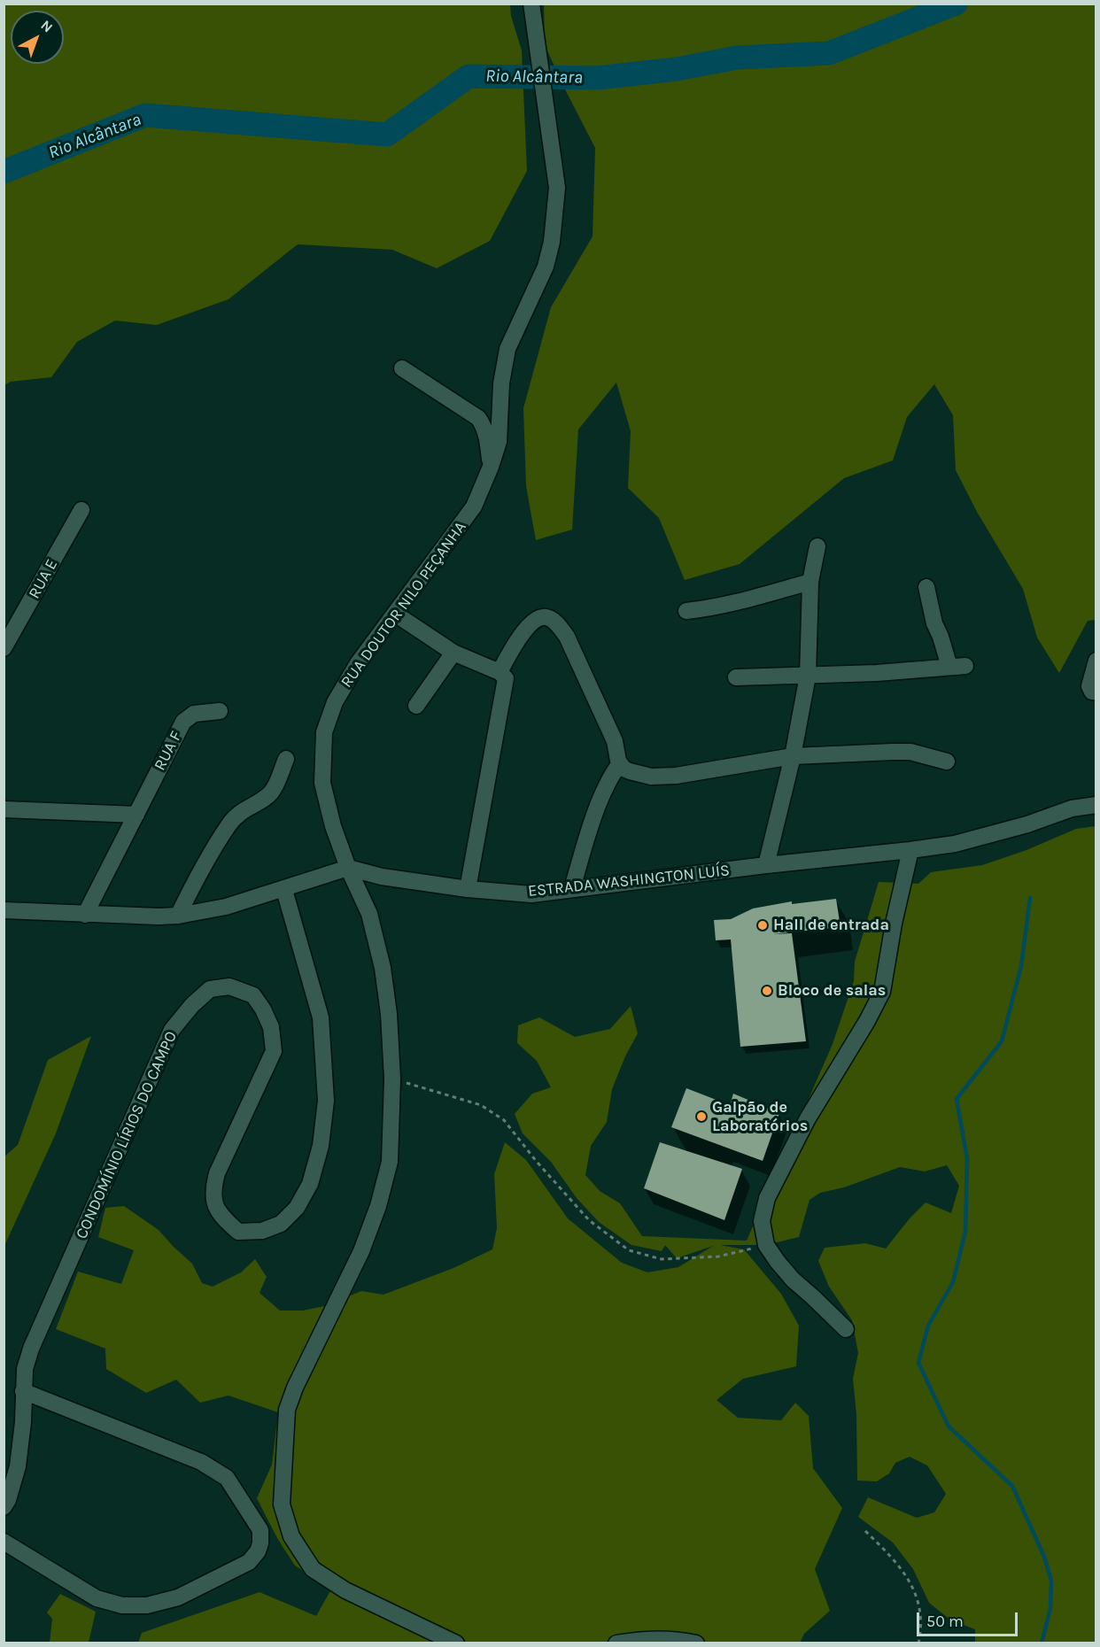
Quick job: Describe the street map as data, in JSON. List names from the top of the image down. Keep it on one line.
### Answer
{"streets":{"street":["RUA E","RUA DOUTOR NILO PEÇANHA","RUA F","ESTRADA WASHINGTON LUÍS","CONDOMÍNIO LÍRIOS DO CAMPO"]},"crossings":[["RUA DOUTOR NILO PEÇANHA","ESTRADA WASHINGTON LUÍS"]],"water":["Rio Alcântara"],"places":["Hall de entrada","Bloco de salas","Galpão de Laboratórios"],"scale_bar":"50 m","north":"top right"}
